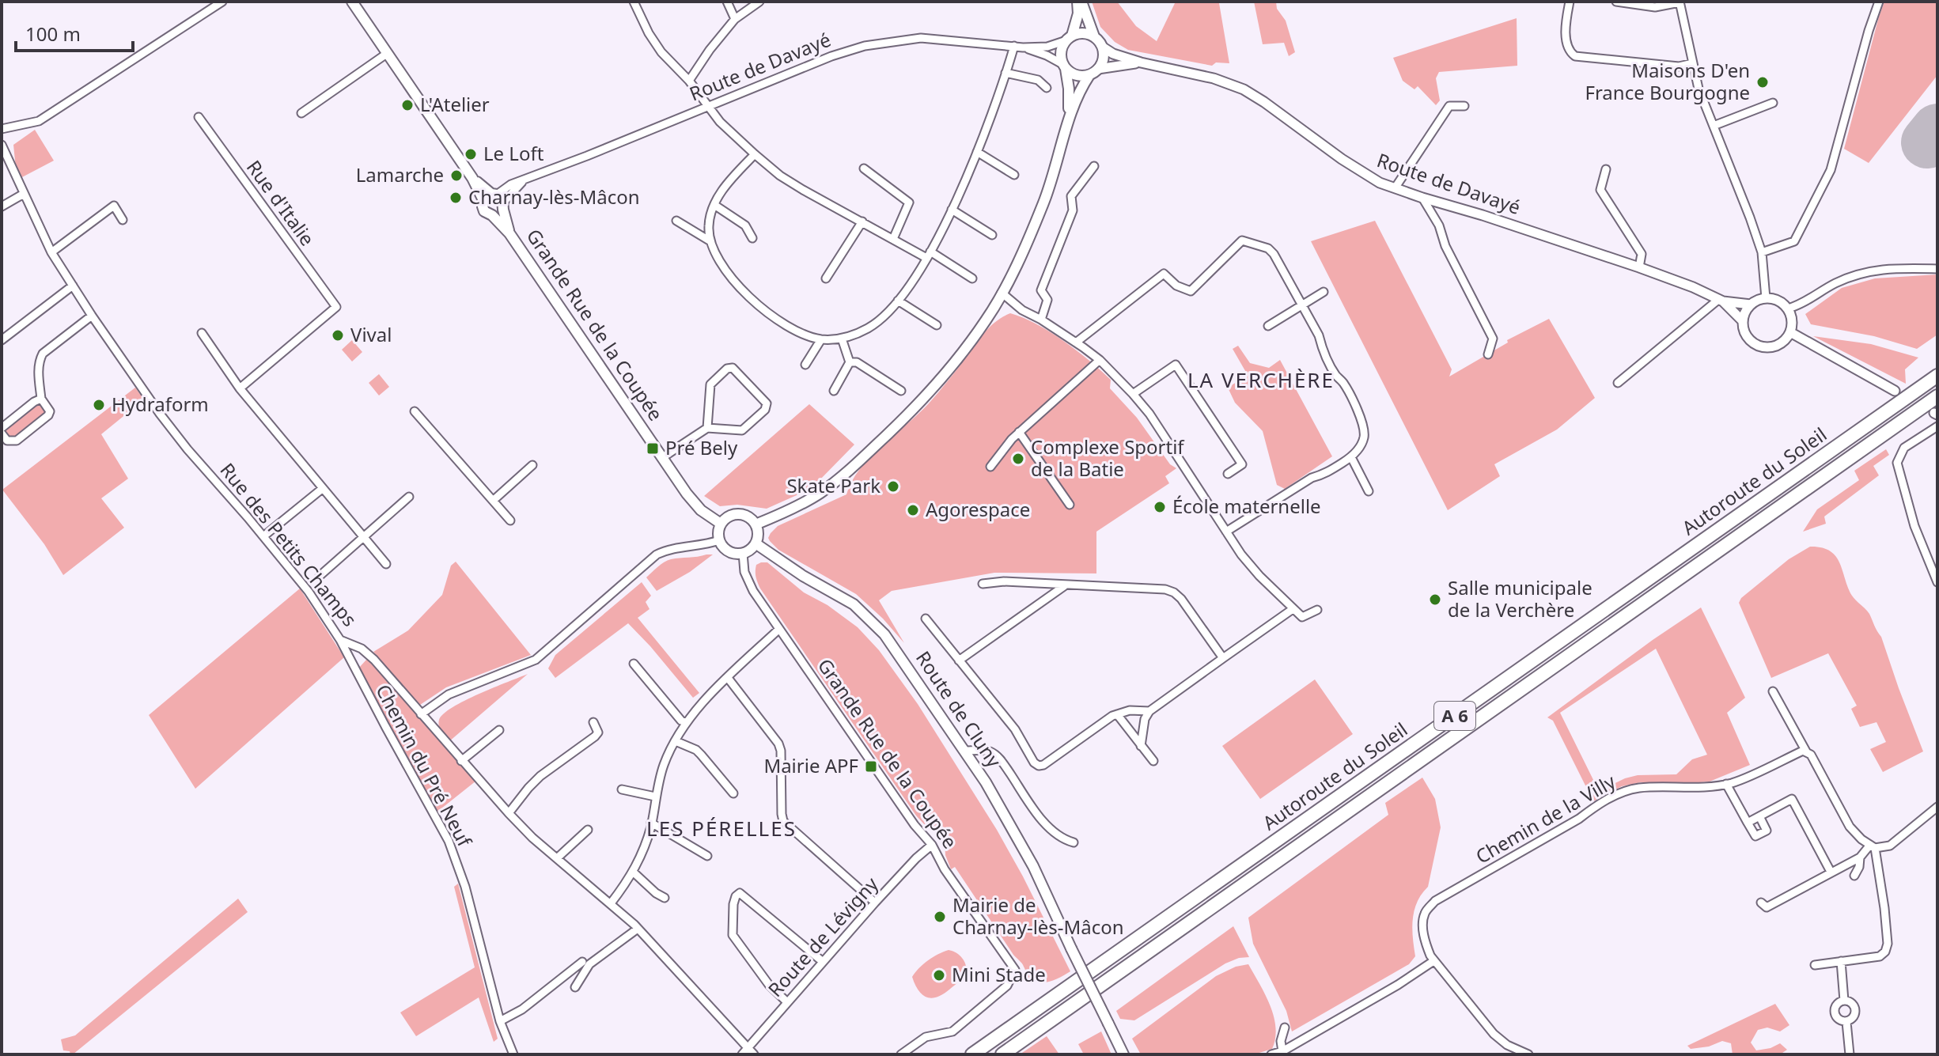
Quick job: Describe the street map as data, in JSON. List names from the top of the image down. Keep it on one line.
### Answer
{"streets":{"highway":["Autoroute du Soleil","A 6"],"main road":["Grande Rue de la Coupée","Route de Cluny"],"street":["Route de Davayé","Rue d'Italie","Rue des Petits Champs","Chemin du Pré Neuf","Chemin de la Villy","Route de Lévigny"]},"crossings":[["Route de Davayé","Grande Rue de la Coupée"],["Grande Rue de la Coupée","Route de Cluny"],["Grande Rue de la Coupée","Route de Lévigny"],["Rue des Petits Champs","Chemin du Pré Neuf"],["Rue des Petits Champs","Route de Lévigny"]],"districts":["LA VERCHÈRE","LES PÉRELLES"],"places":{"other":["Maisons D'en France Bourgogne","L'Atelier","Le Loft","Lamarche","Charnay-lès-Mâcon","Vival","Hydraform","Complexe Sportif de la Batie","Skate Park","École maternelle","Agorespace","Salle municipale de la Verchère","Mairie de Charnay-lès-Mâcon","Mini Stade"],"transit":["Pré Bely","Mairie APF"]},"scale_bar":"100 m"}
